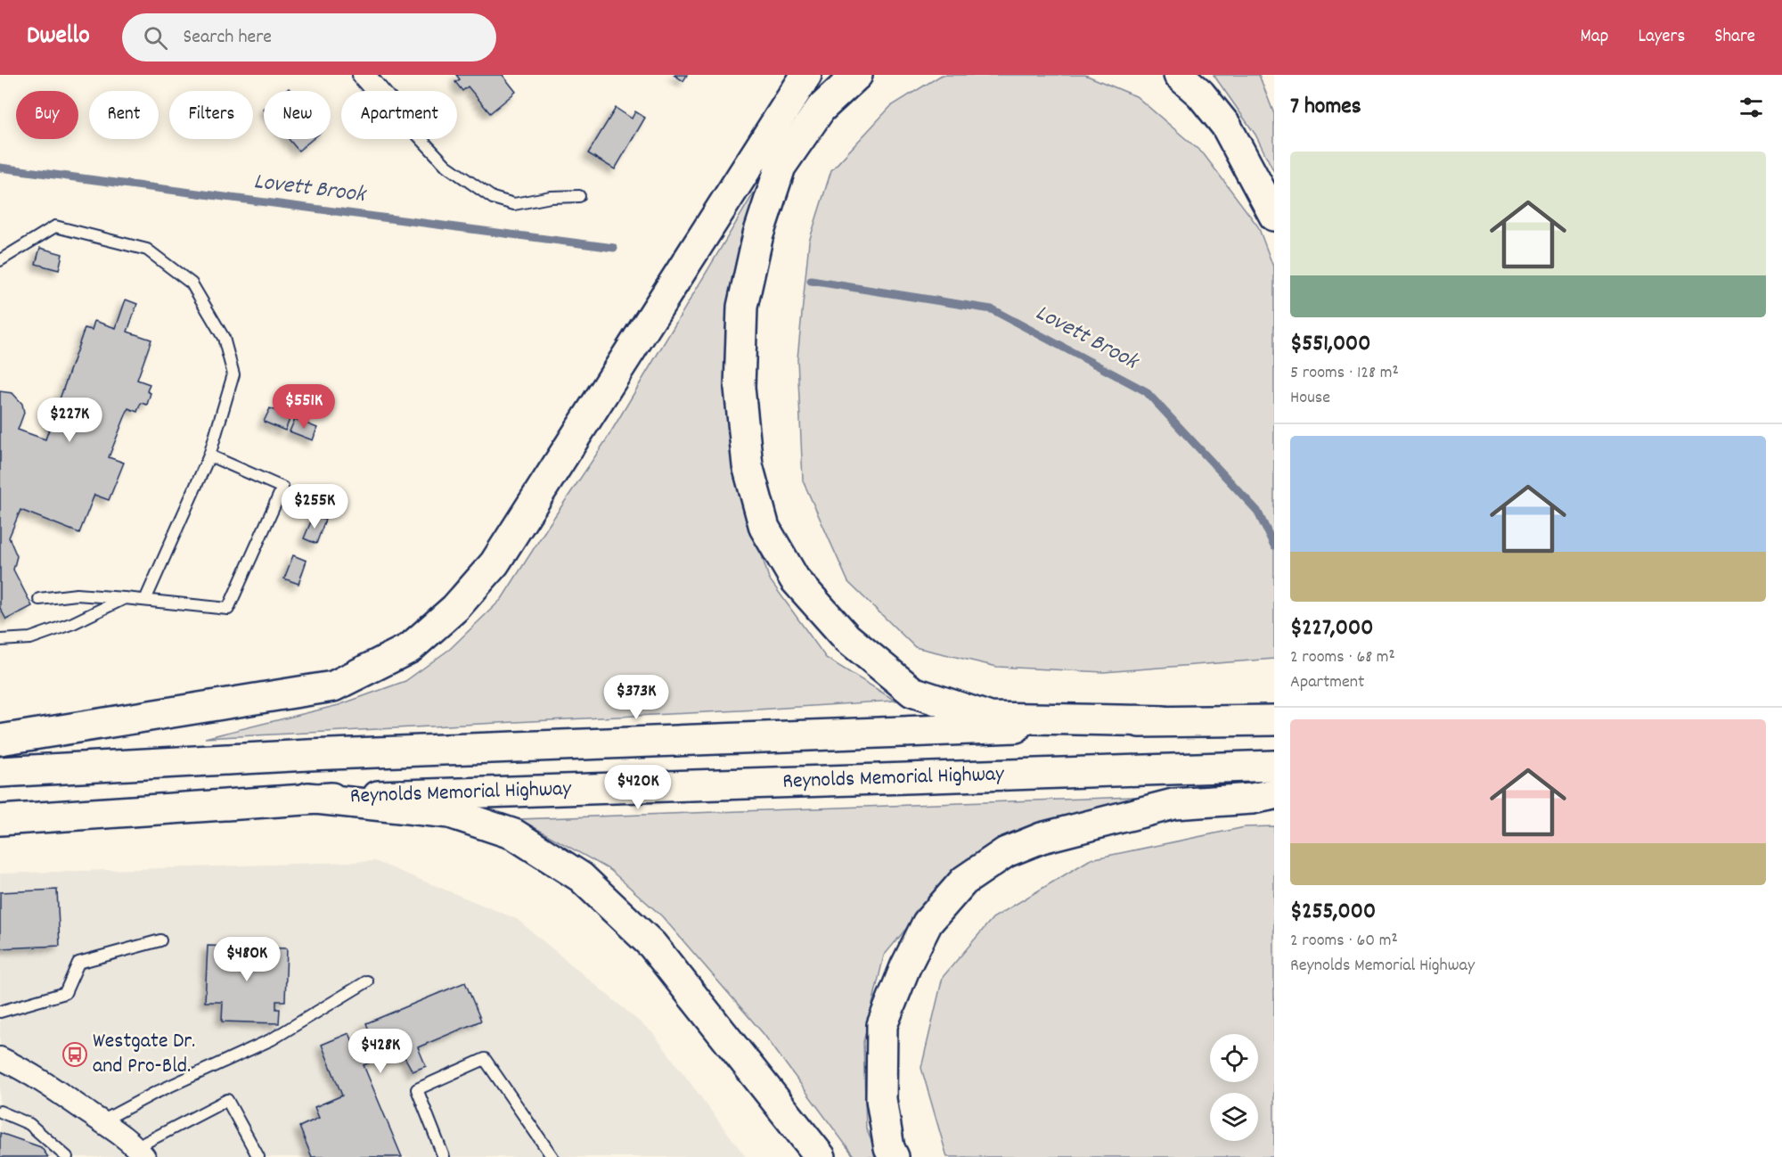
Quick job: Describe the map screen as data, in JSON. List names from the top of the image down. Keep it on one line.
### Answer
{"streets":{"main road":["Reynolds Memorial Highway"]},"water":["Lovett Brook"],"places":{"bus stop":["Westgate Dr. and Pro-Bld."]},"page":{"header":"Dwello","search":"Search here","nav":["Map","Layers","Share"],"heading":"7 homes","chip":["Buy","Rent","Filters","New","Apartment"],"list":[{"name":"$551,000","note":"5 rooms · 128 m² · House"},{"name":"$227,000","note":"2 rooms · 68 m² · Apartment"},{"name":"$255,000","note":"2 rooms · 60 m² · Reynolds Memorial Highway"}],"price":["$551K","$227K","$255K","$373K","$420K","$480K","$428K"]}}
